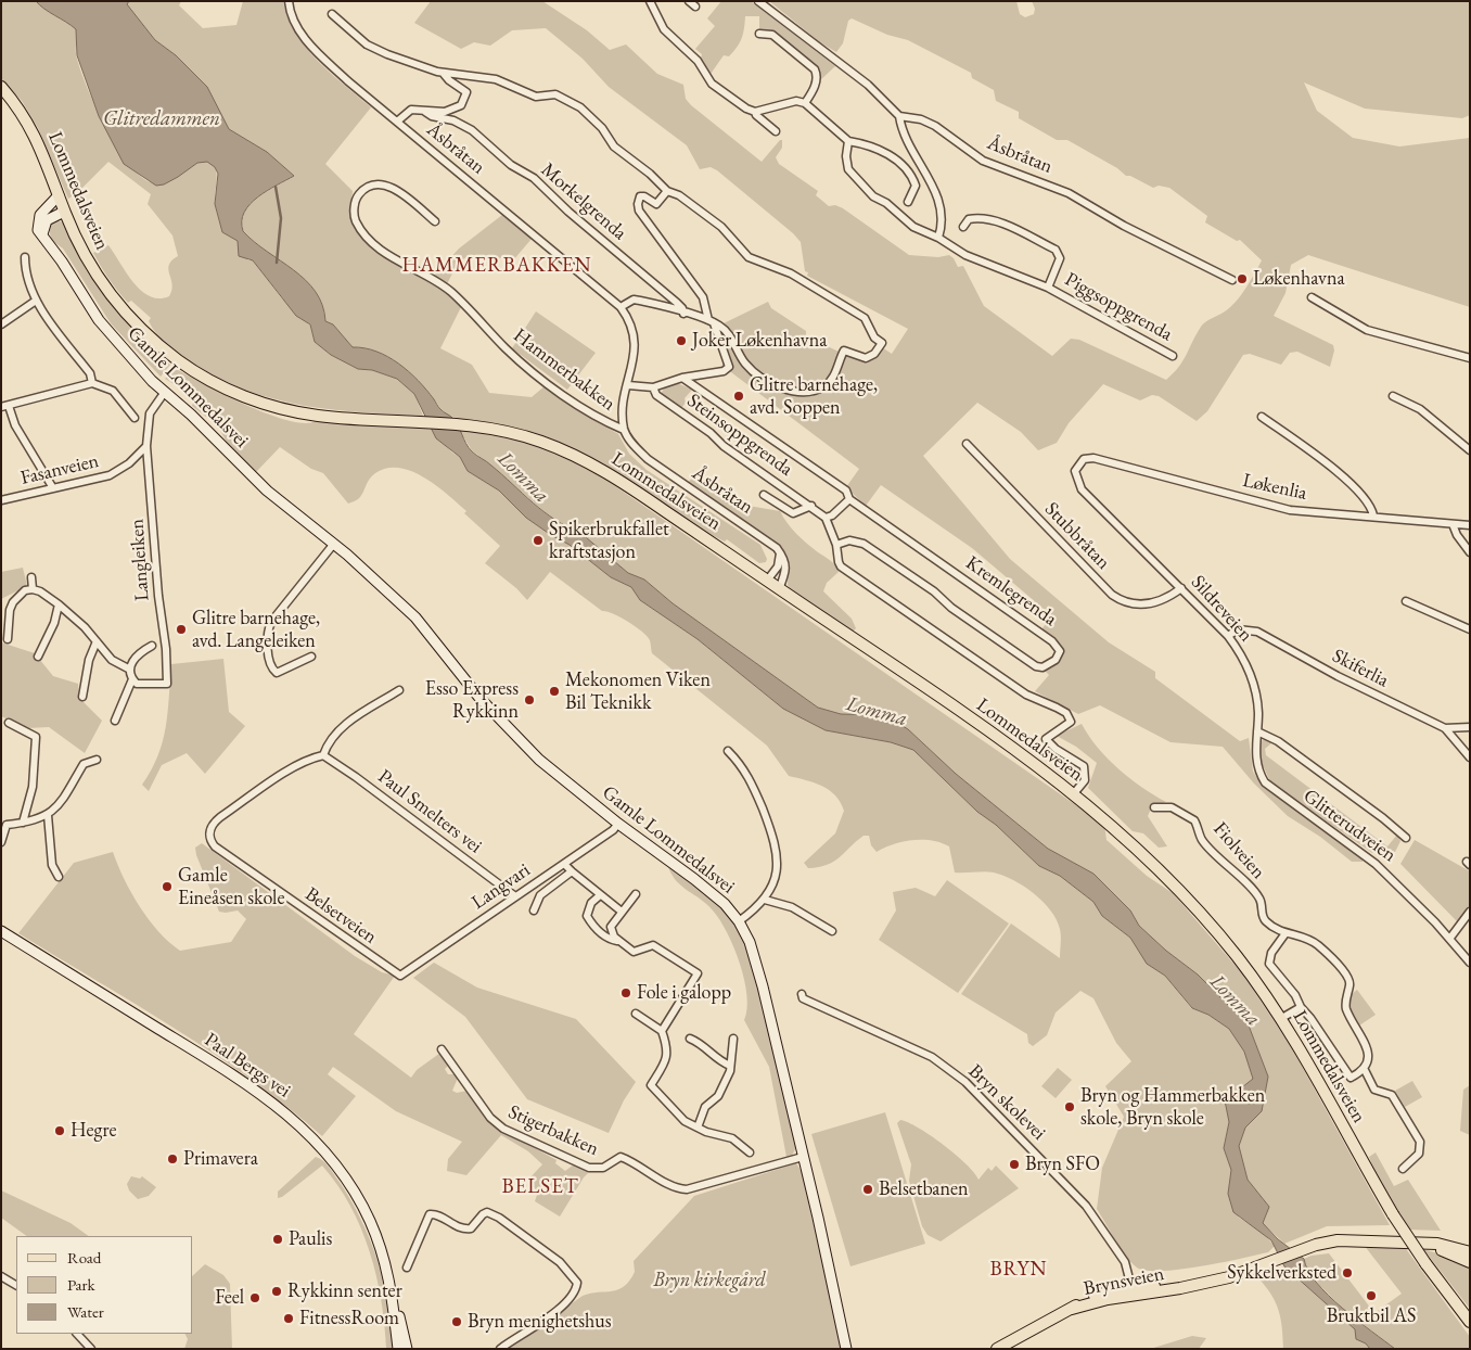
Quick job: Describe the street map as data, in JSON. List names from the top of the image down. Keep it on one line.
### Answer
{"streets":{"main road":["Lommedalsveien","Brynsveien"],"street":["Åsbråtan","Morkelgrenda","Piggsoppgrenda","Hammerbakken","Gamle Lommedalsvei","Steinsoppgrenda","Fasanveien","Løkenlia","Stubbråtan","Langleiken","Kremlegrenda","Sildreveien","Skiferlia","Paul Smelters vei","Glitterudveien","Fiolveien","Langvari","Belsetveien","Paal Bergs vei","Bryn skolevei","Stigerbakken"]},"crossings":[["Åsbråtan","Hammerbakken"],["Åsbråtan","Steinsoppgrenda"],["Gamle Lommedalsvei","Langleiken"],["Gamle Lommedalsvei","Langvari"],["Gamle Lommedalsvei","Stigerbakken"],["Steinsoppgrenda","Kremlegrenda"],["Fasanveien","Langleiken"],["Løkenlia","Sildreveien"],["Stubbråtan","Sildreveien"],["Sildreveien","Skiferlia"],["Sildreveien","Glitterudveien"],["Paul Smelters vei","Langvari"],["Paul Smelters vei","Belsetveien"],["Langvari","Belsetveien"],["Bryn skolevei","Brynsveien"]],"districts":["HAMMERBAKKEN","BELSET","BRYN"],"water":["Glitredammen","Lomma"],"parks":["Bryn kirkegård"],"places":["Løkenhavna","Joker Løkenhavna","Glitre barnehage, avd. Soppen","Spikerbrukfallet kraftstasjon","Glitre barnehage, avd. Langeleiken","Mekonomen Viken Bil Teknikk","Esso Express Rykkinn","Gamle Eineåsen skole","Fole i galopp","Bryn og Hammerbakken skole, Bryn skole","Hegre","Primavera","Bryn SFO","Belsetbanen","Paulis","Sykkelverksted","Rykkinn senter","Bruktbil AS","Feel","FitnessRoom","Bryn menighetshus"],"legend":["Road","Park","Water"]}
